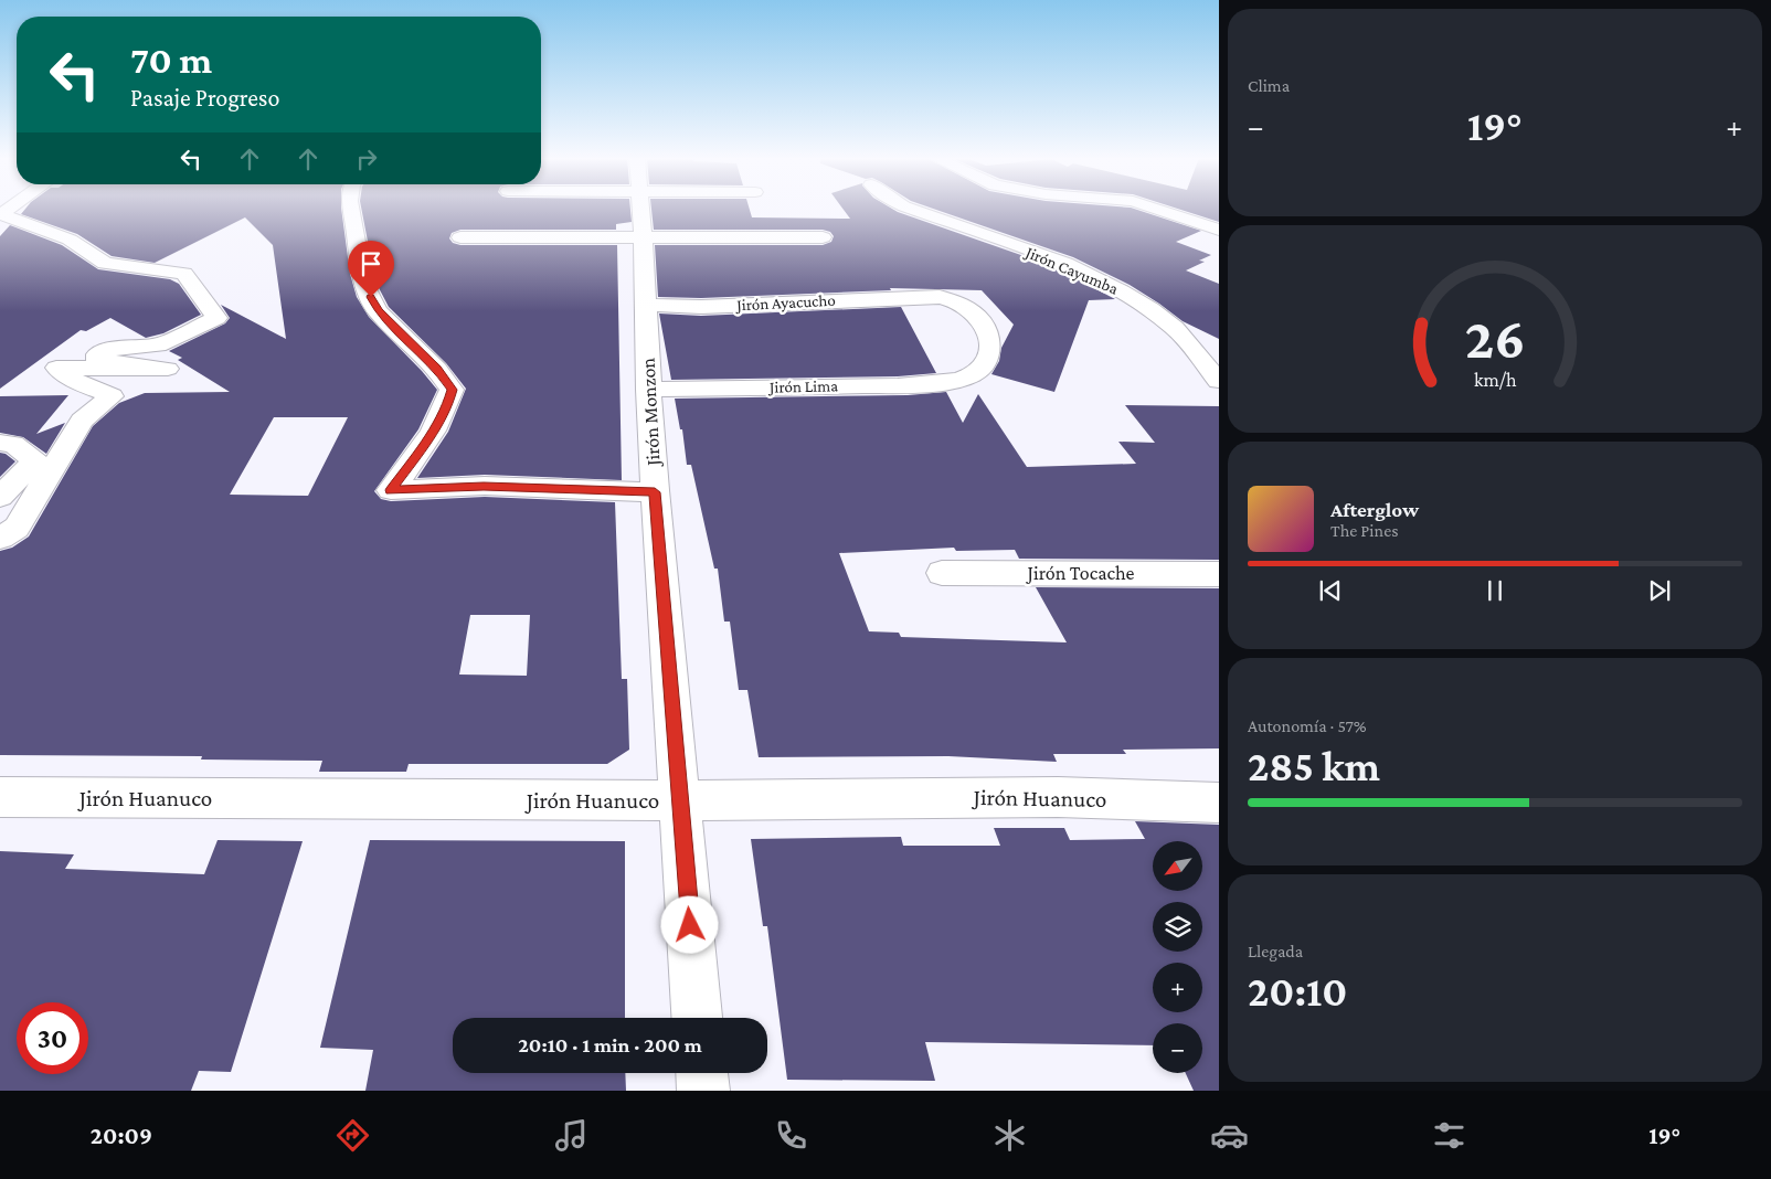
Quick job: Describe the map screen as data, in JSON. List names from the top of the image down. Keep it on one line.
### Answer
{"streets":{"street":["Jirón Cayumba","Jirón Ayacucho","Jirón Lima","Jirón Monzon","Jirón Tocache","Jirón Huanuco"]},"crossings":[["Jirón Ayacucho","Jirón Lima"],["Jirón Ayacucho","Jirón Monzon"],["Jirón Lima","Jirón Monzon"],["Jirón Monzon","Jirón Huanuco"]],"north":"bottom left","page":{"tile":["Clima",["Autonomía · 57%","285 km"],["Llegada","20:10"]],"turn":["70 m","Pasaje Progreso"],"heat":["−","19°","+"],"song":["Afterglow","The Pines"],"map_buttons":["+","−"],"limit":"30","trip":"20:10 · 1 min · 200 m","tabs":["20:09","19°"],"gauge":["26","km/h"]}}
